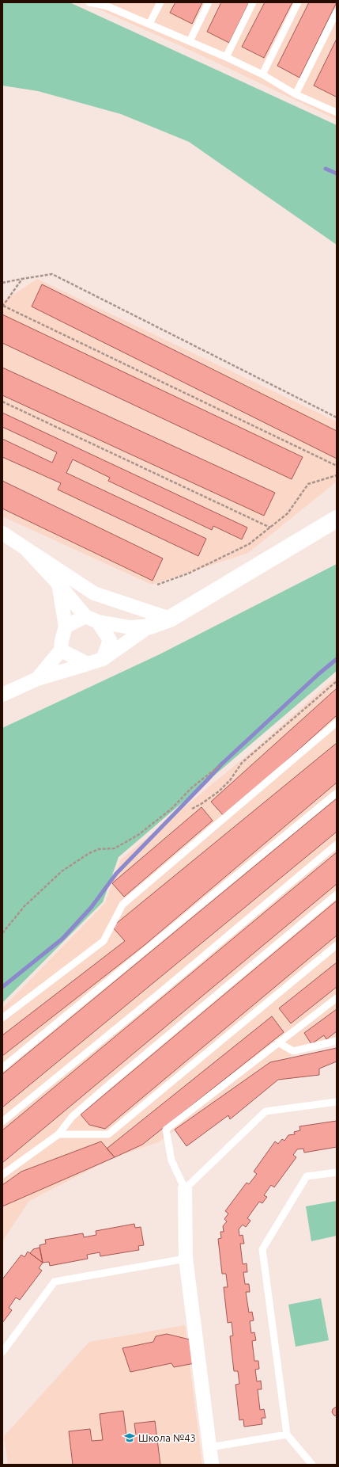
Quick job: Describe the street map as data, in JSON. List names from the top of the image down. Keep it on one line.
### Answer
{"places":{"school or university":["Школа №43"]}}
